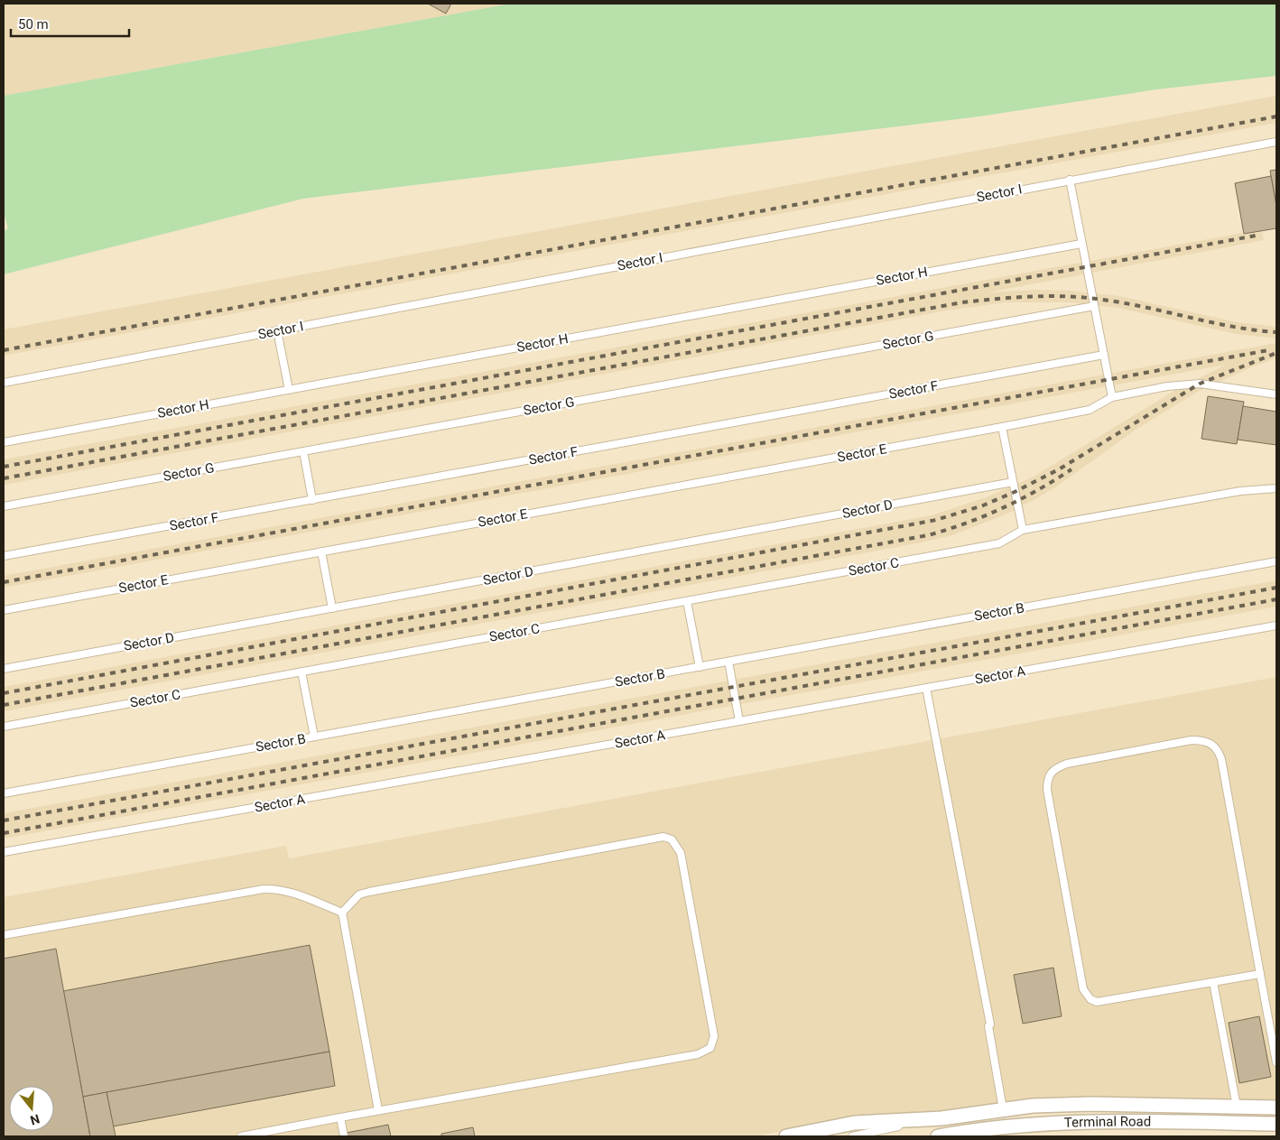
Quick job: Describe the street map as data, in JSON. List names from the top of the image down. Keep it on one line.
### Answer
{"streets":{"street":["Terminal Road"],"lane":["Sector I","Sector H","Sector G","Sector F","Sector E","Sector D","Sector C","Sector B","Sector A"]},"scale_bar":"50 m","north":"bottom"}
